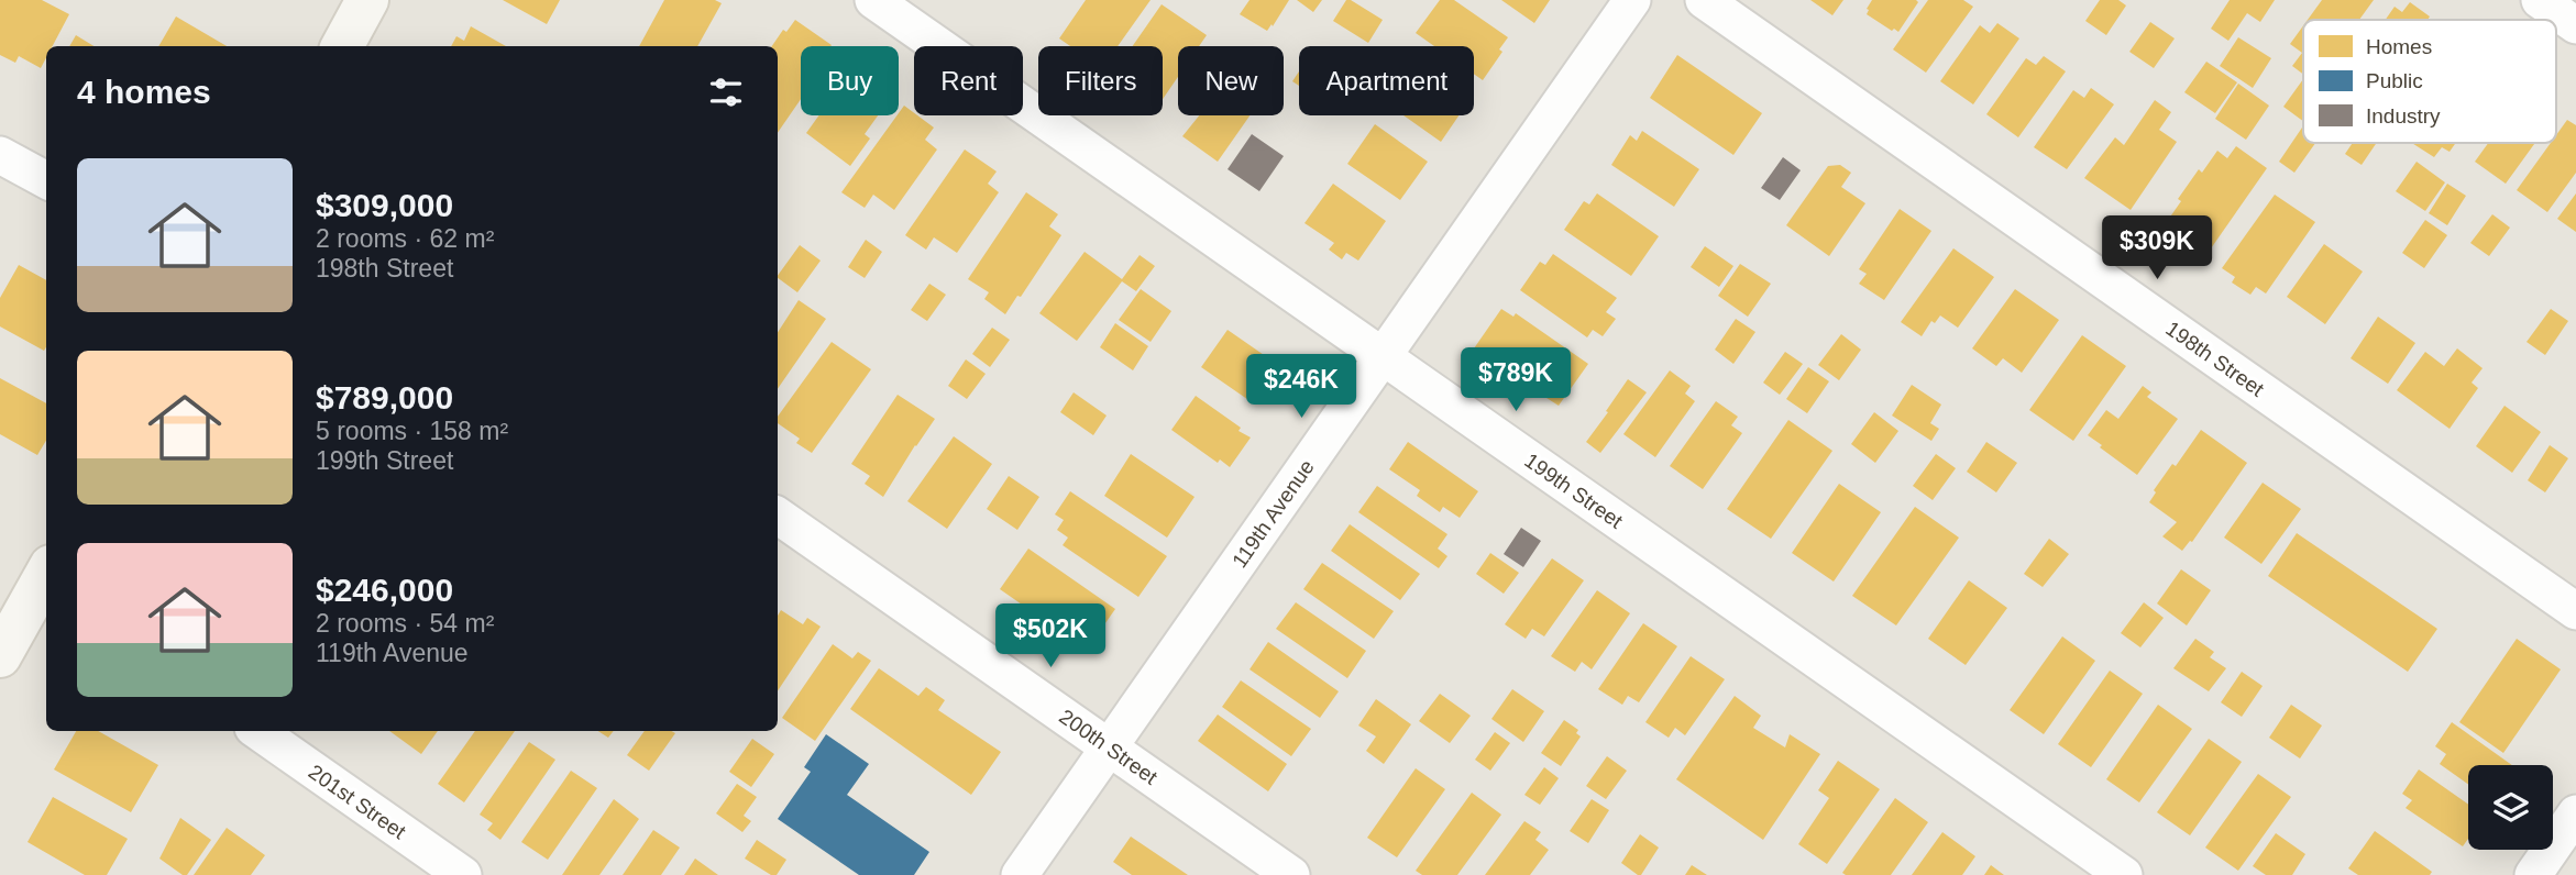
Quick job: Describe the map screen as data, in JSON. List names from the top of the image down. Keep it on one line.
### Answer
{"streets":{"street":["198th Street","199th Street","119th Avenue","200th Street","201st Street"]},"crossings":[["199th Street","119th Avenue"],["119th Avenue","200th Street"]],"legend":["Homes","Public","Industry"],"page":{"chip":["Buy","Rent","Filters","New","Apartment"],"heading":"4 homes","list":[{"name":"$309,000","note":"2 rooms · 62 m² · 198th Street"},{"name":"$789,000","note":"5 rooms · 158 m² · 199th Street"},{"name":"$246,000","note":"2 rooms · 54 m² · 119th Avenue"}],"price":["$309K","$789K","$246K","$502K"]}}
